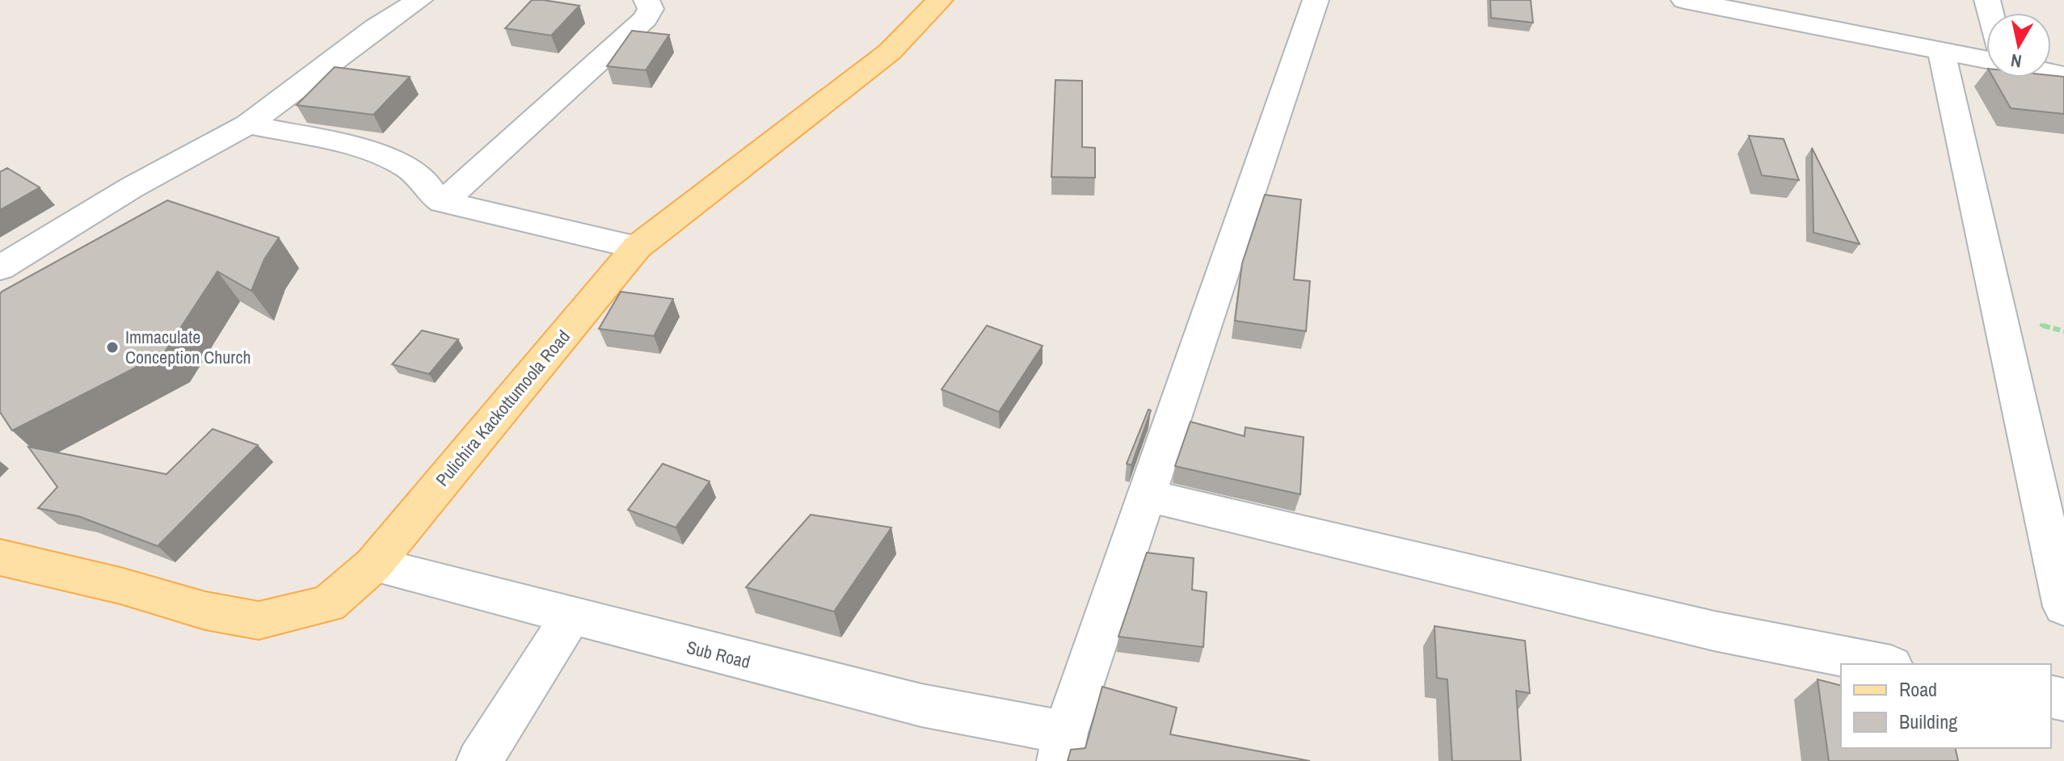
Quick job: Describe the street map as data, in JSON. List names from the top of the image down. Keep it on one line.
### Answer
{"streets":{"main road":["Pulichira Kackottumoola Road"],"street":["Sub Road"]},"crossings":[["Pulichira Kackottumoola Road","Sub Road"]],"places":["Immaculate Conception Church"],"legend":["Road","Building"],"north":"bottom"}
